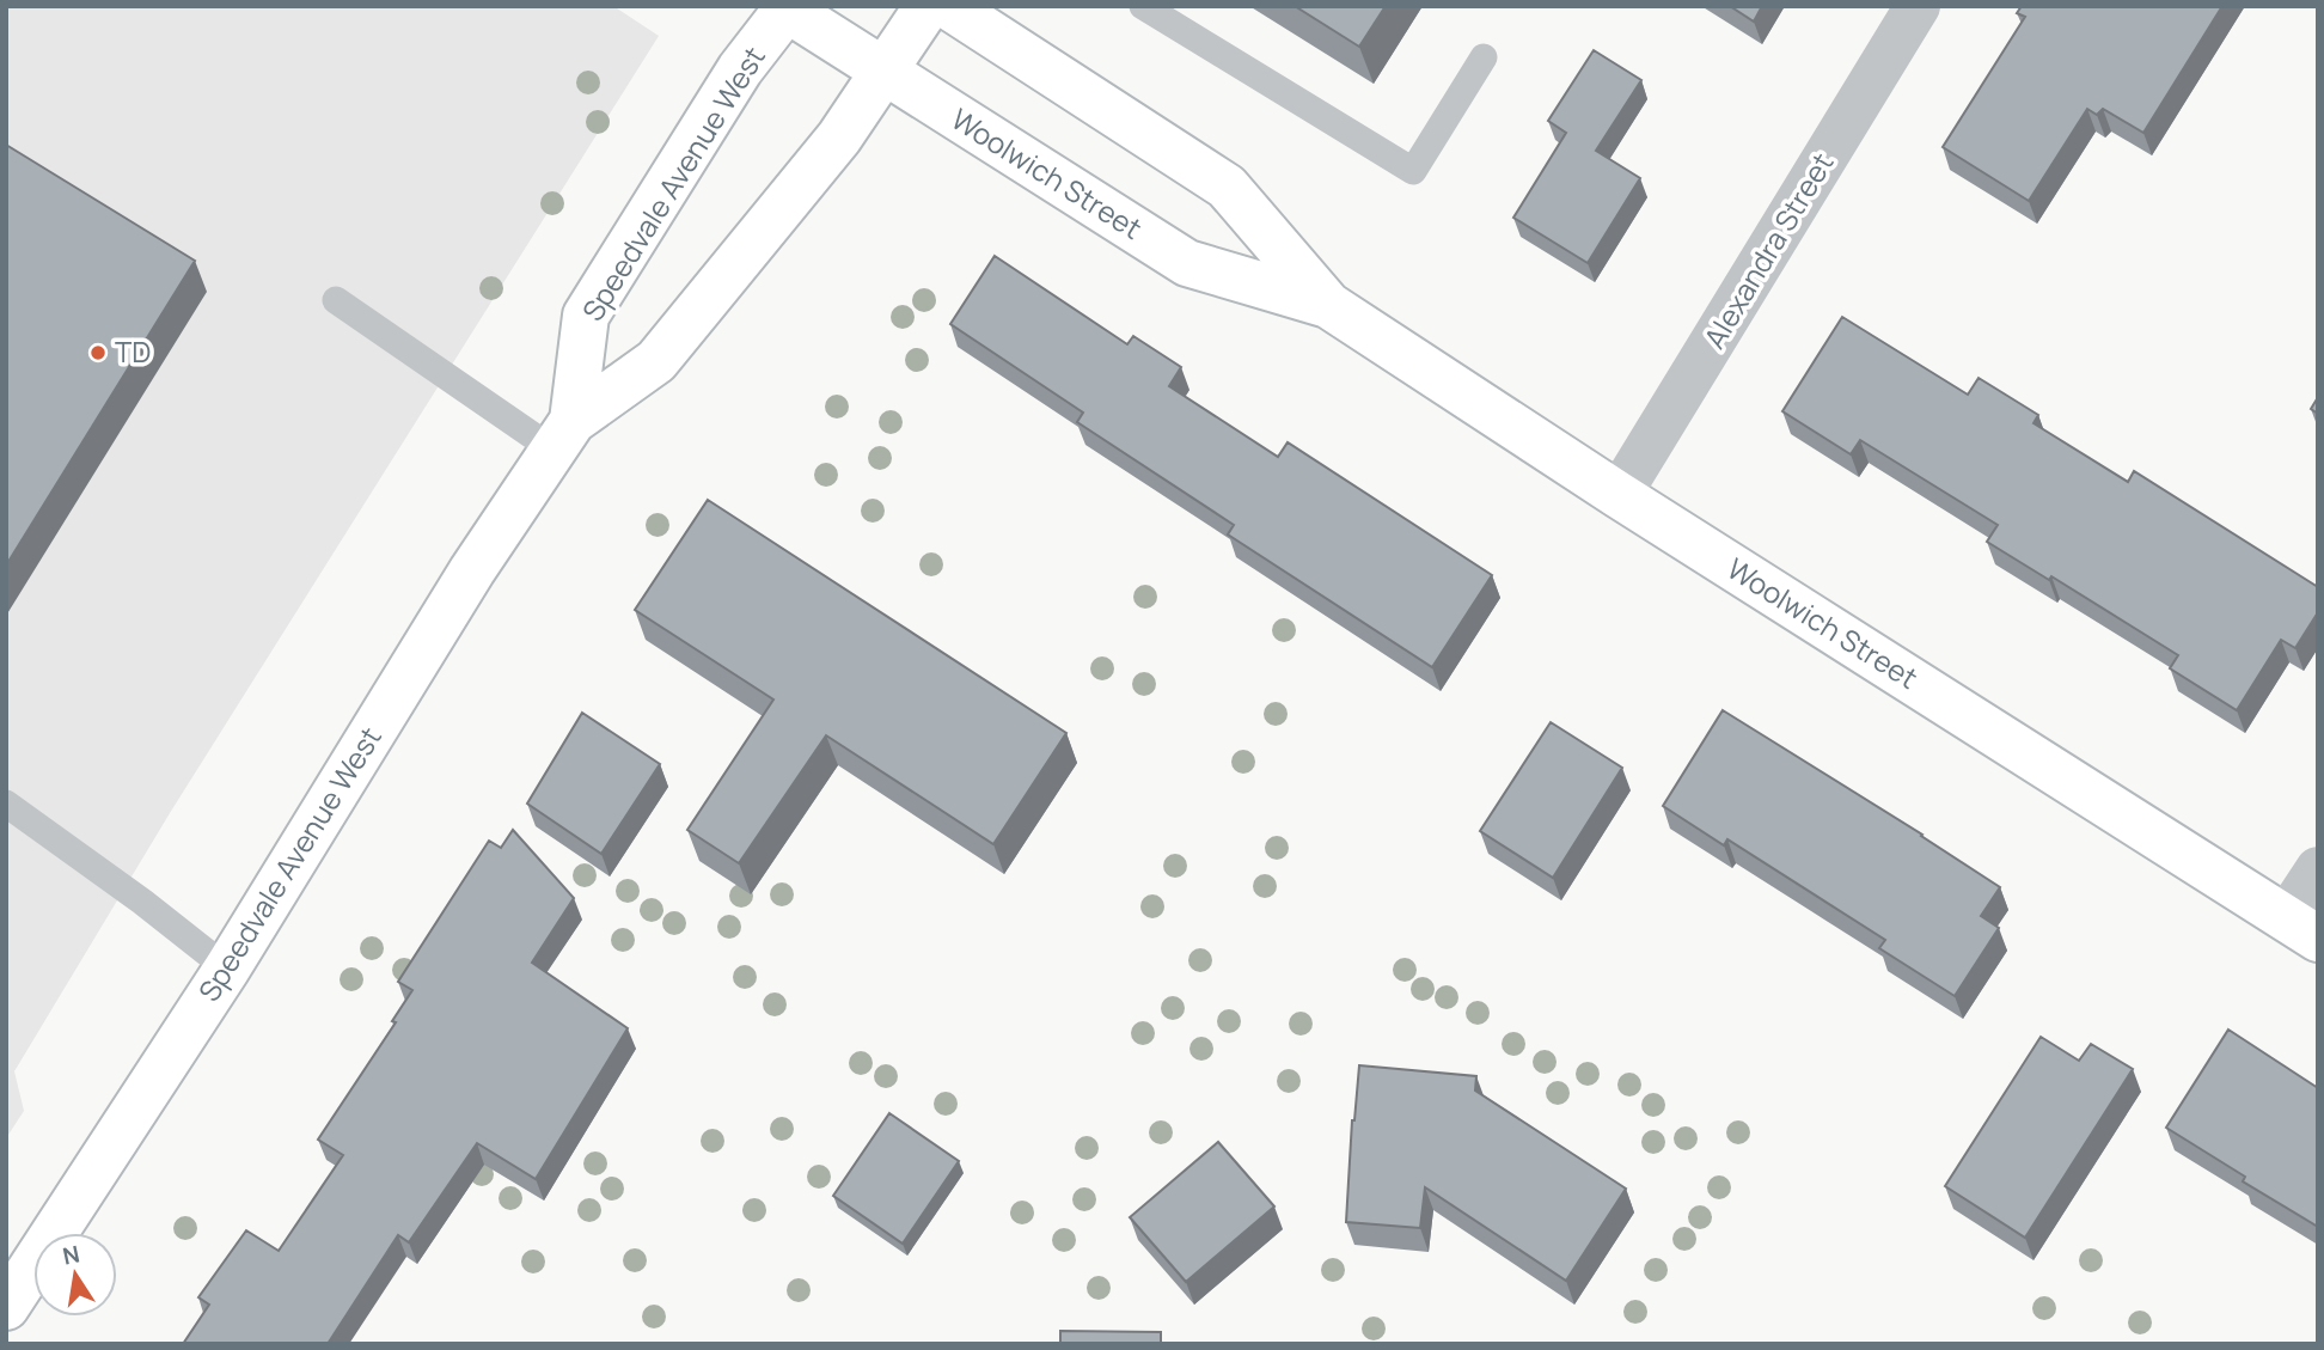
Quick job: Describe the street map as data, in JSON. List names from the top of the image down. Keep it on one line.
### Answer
{"streets":{"main road":["Woolwich Street","Speedvale Avenue West"],"street":["Alexandra Street"]},"crossings":[["Woolwich Street","Speedvale Avenue West"],["Woolwich Street","Alexandra Street"]],"places":["TD"],"north":"top"}
